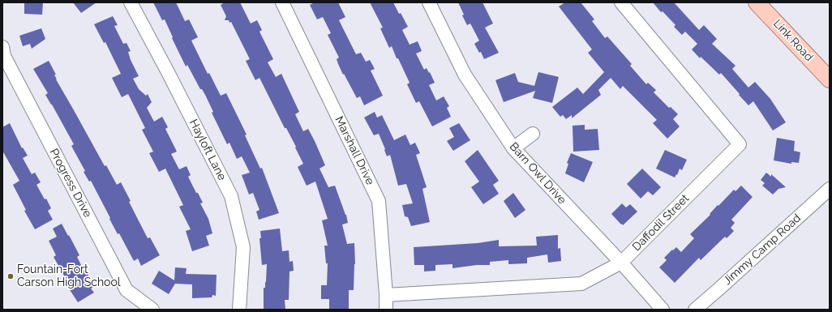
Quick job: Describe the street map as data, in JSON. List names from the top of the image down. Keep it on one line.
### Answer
{"streets":{"main road":["Link Road"],"street":["Hayloft Lane","Marshall Drive","Barn Owl Drive","Progress Drive","Daffodil Street","Jimmy Camp Road"]},"crossings":[["Marshall Drive","Daffodil Street"],["Barn Owl Drive","Daffodil Street"]],"places":["Fountain-Fort Carson High School"]}
